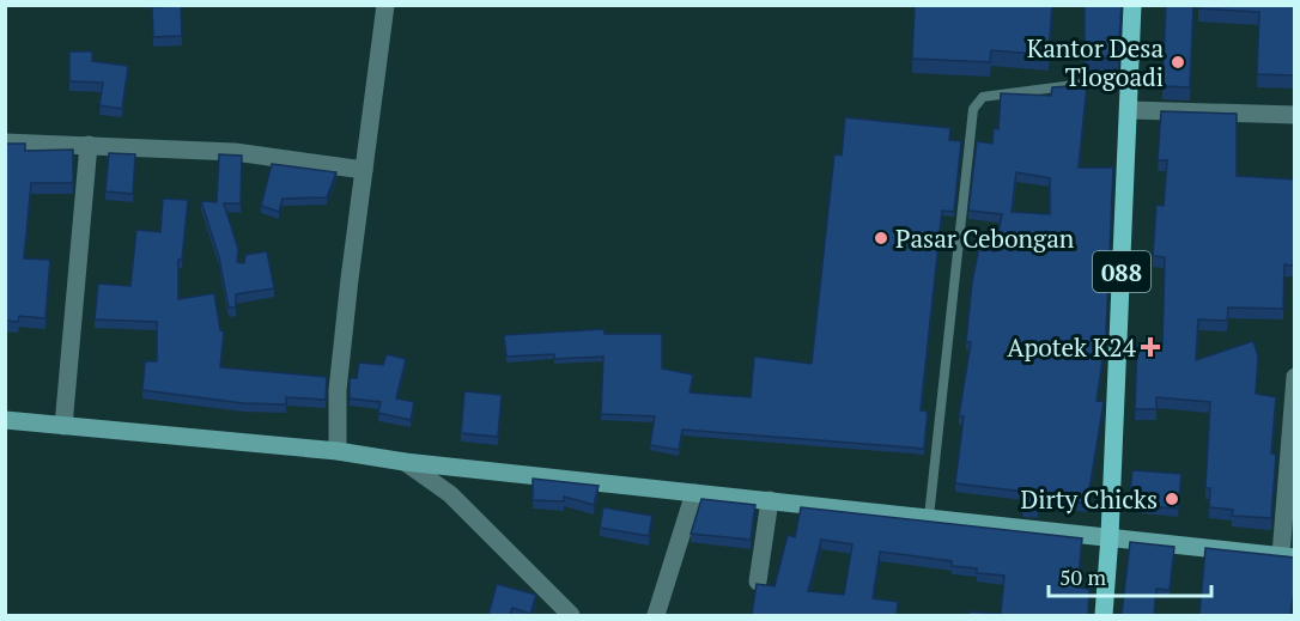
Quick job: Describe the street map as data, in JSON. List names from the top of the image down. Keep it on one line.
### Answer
{"streets":{"main road":["088"]},"places":{"other":["Kantor Desa Tlogoadi","Pasar Cebongan","Dirty Chicks"],"health":["Apotek K24"]},"scale_bar":"50 m"}
